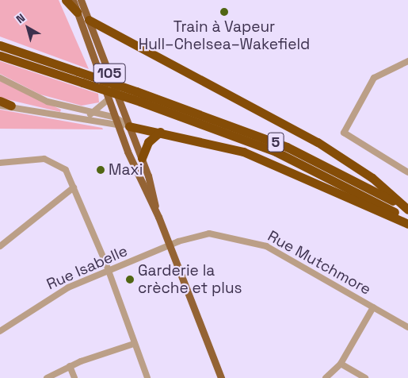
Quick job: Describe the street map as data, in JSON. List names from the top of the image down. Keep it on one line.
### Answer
{"streets":{"highway":["5"],"main road":["105"],"street":["Rue Mutchmore","Rue Isabelle"]},"crossings":[["Rue Mutchmore","Rue Isabelle"]],"places":["Train à Vapeur Hull–Chelsea–Wakefield","Maxi","Garderie la crèche et plus"],"north":"top left"}
